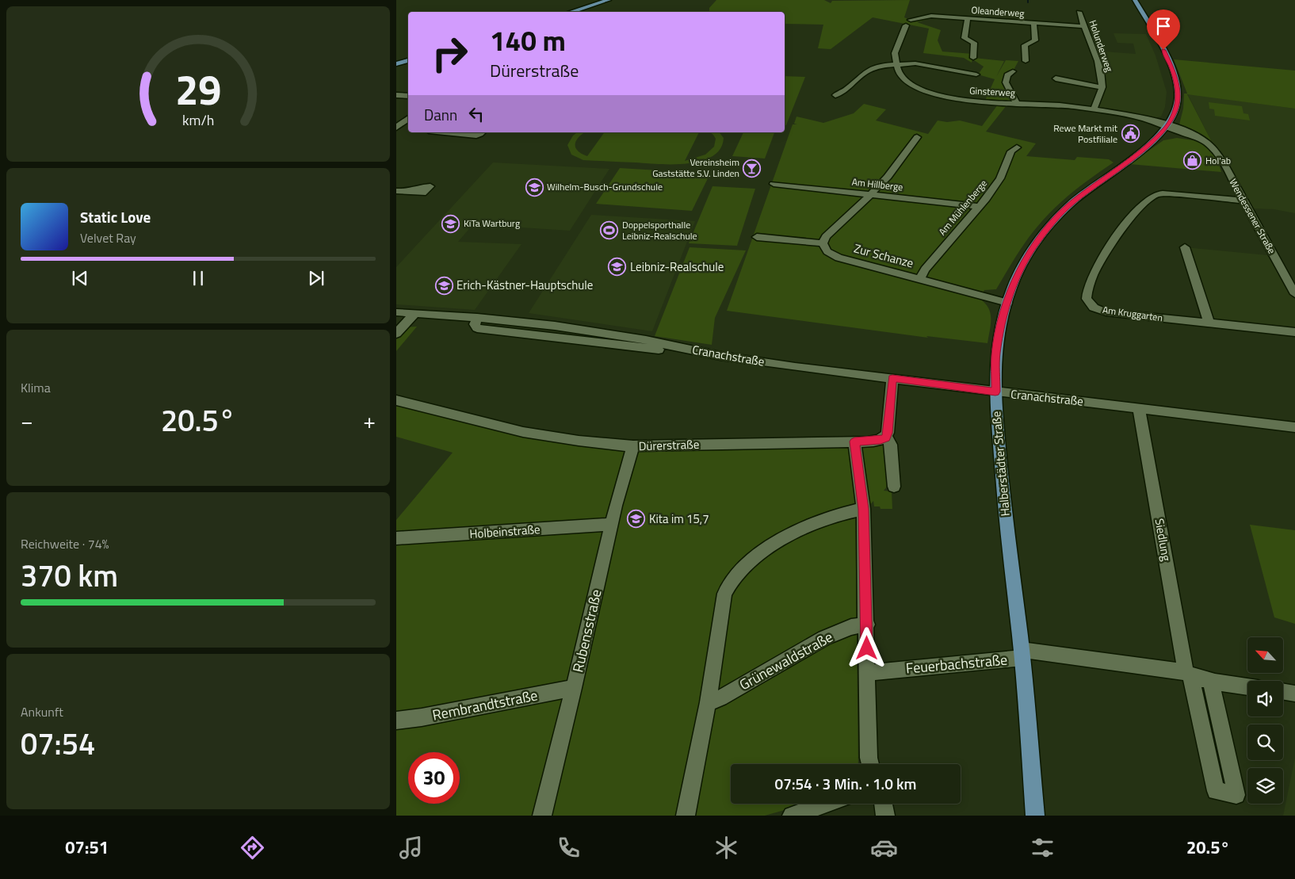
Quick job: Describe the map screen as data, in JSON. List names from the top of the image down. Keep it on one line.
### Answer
{"streets":{"main road":["Halberstädter Straße"],"street":["Oleanderweg","Holunderweg","Ginsterweg","Am Hillberge","Am Mühlenberge","Wendessener Straße","Zur Schanze","Am Kruggarten","Cranachstraße","Dürerstraße","Holbeinstraße","Siedlung","Rubensstraße","Grünewaldstraße","Feuerbachstraße","Rembrandtstraße"]},"crossings":[["Oleanderweg","Holunderweg"],["Oleanderweg","Ginsterweg"],["Holunderweg","Ginsterweg"],["Ginsterweg","Wendessener Straße"],["Ginsterweg","Halberstädter Straße"],["Am Hillberge","Am Mühlenberge"],["Am Mühlenberge","Zur Schanze"],["Wendessener Straße","Am Kruggarten"],["Wendessener Straße","Halberstädter Straße"],["Zur Schanze","Halberstädter Straße"],["Cranachstraße","Halberstädter Straße"],["Cranachstraße","Siedlung"],["Dürerstraße","Rubensstraße"],["Halberstädter Straße","Feuerbachstraße"],["Holbeinstraße","Rubensstraße"],["Rubensstraße","Rembrandtstraße"]],"places":{"public building":["Rewe Markt mit Postfiliale"],"shop":["Hol'ab"],"bar":["Vereinsheim Gaststätte S.V. Linden"],"school or university":["Wilhelm-Busch-Grundschule","KiTa Wartburg","Leibniz-Realschule","Erich-Kästner-Hauptschule","Kita im 15,7"],"sports":["Doppelsporthalle Leibniz-Realschule"]},"north":"top left","page":{"turn":["140 m","Dürerstraße"],"then":"Dann","song":["Static Love","Velvet Ray"],"tile":["Klima",["Reichweite · 74%","370 km"],["Ankunft","07:54"]],"heat":["−","20.5°","+"],"limit":"30","trip":"07:54 · 3 Min. · 1.0 km","tabs":["07:51","20.5°"],"gauge":["29","km/h"]}}
